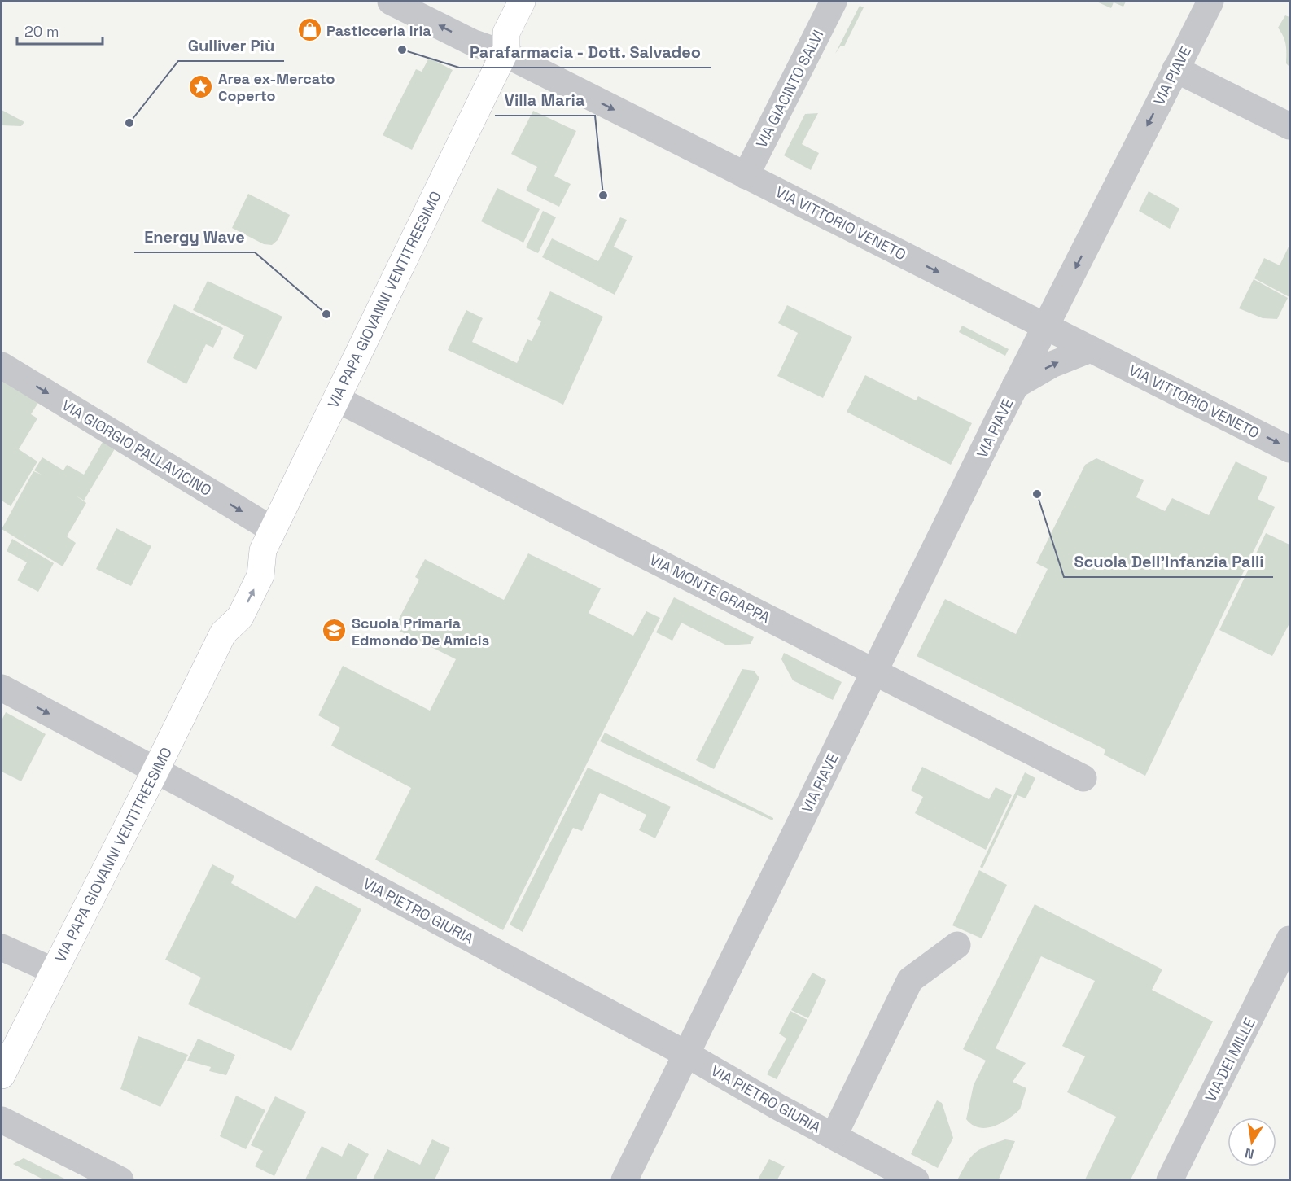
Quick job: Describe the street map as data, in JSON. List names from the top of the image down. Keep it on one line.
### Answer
{"streets":{"street":["VIA PIAVE","VIA GIACINTO SALVI","VIA VITTORIO VENETO","VIA PAPA GIOVANNI VENTITREESIMO","VIA GIORGIO PALLAVICINO","VIA MONTE GRAPPA","VIA PIETRO GIURIA","VIA DEI MILLE"]},"crossings":[["VIA PIAVE","VIA VITTORIO VENETO"],["VIA PIAVE","VIA MONTE GRAPPA"],["VIA PIAVE","VIA PIETRO GIURIA"],["VIA GIACINTO SALVI","VIA VITTORIO VENETO"],["VIA VITTORIO VENETO","VIA PAPA GIOVANNI VENTITREESIMO"],["VIA PAPA GIOVANNI VENTITREESIMO","VIA GIORGIO PALLAVICINO"],["VIA PAPA GIOVANNI VENTITREESIMO","VIA MONTE GRAPPA"],["VIA PAPA GIOVANNI VENTITREESIMO","VIA PIETRO GIURIA"]],"one_way":["VIA GIORGIO PALLAVICINO"],"places":{"shop":["Pasticceria Iria"],"other":["Parafarmacia - Dott. Salvadeo","Gulliver Più","Villa Maria","Energy Wave","Scuola Dell'Infanzia Palli"],"place":["Area ex-Mercato Coperto"],"school or university":["Scuola Primaria Edmondo De Amicis"]},"scale_bar":"20 m","north":"bottom"}
